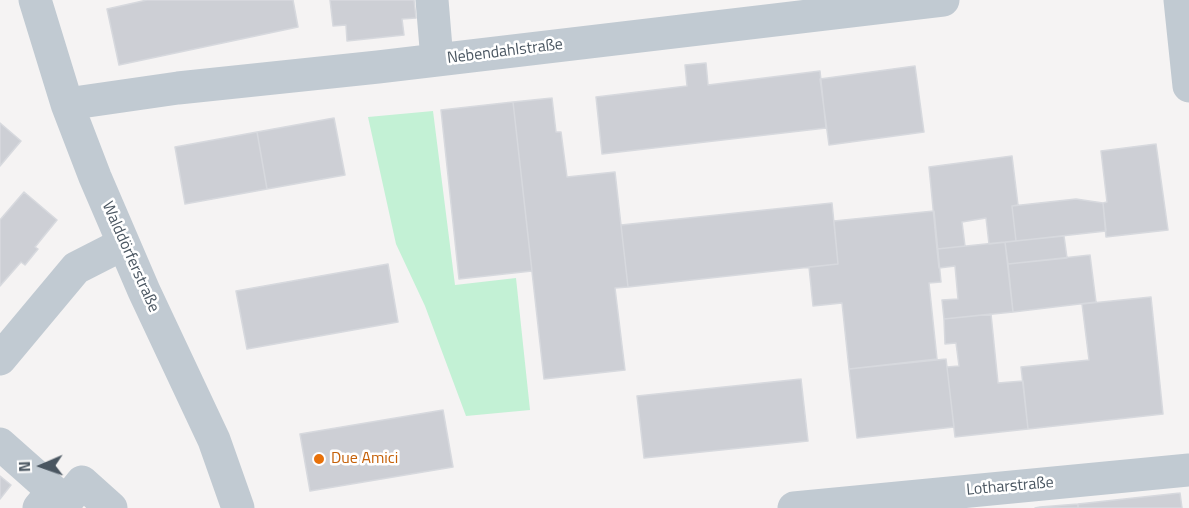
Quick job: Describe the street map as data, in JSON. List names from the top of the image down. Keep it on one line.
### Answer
{"streets":{"street":["Nebendahlstraße","Walddörferstraße","Lotharstraße"]},"crossings":[["Nebendahlstraße","Walddörferstraße"]],"places":["Due Amici"],"north":"left"}
